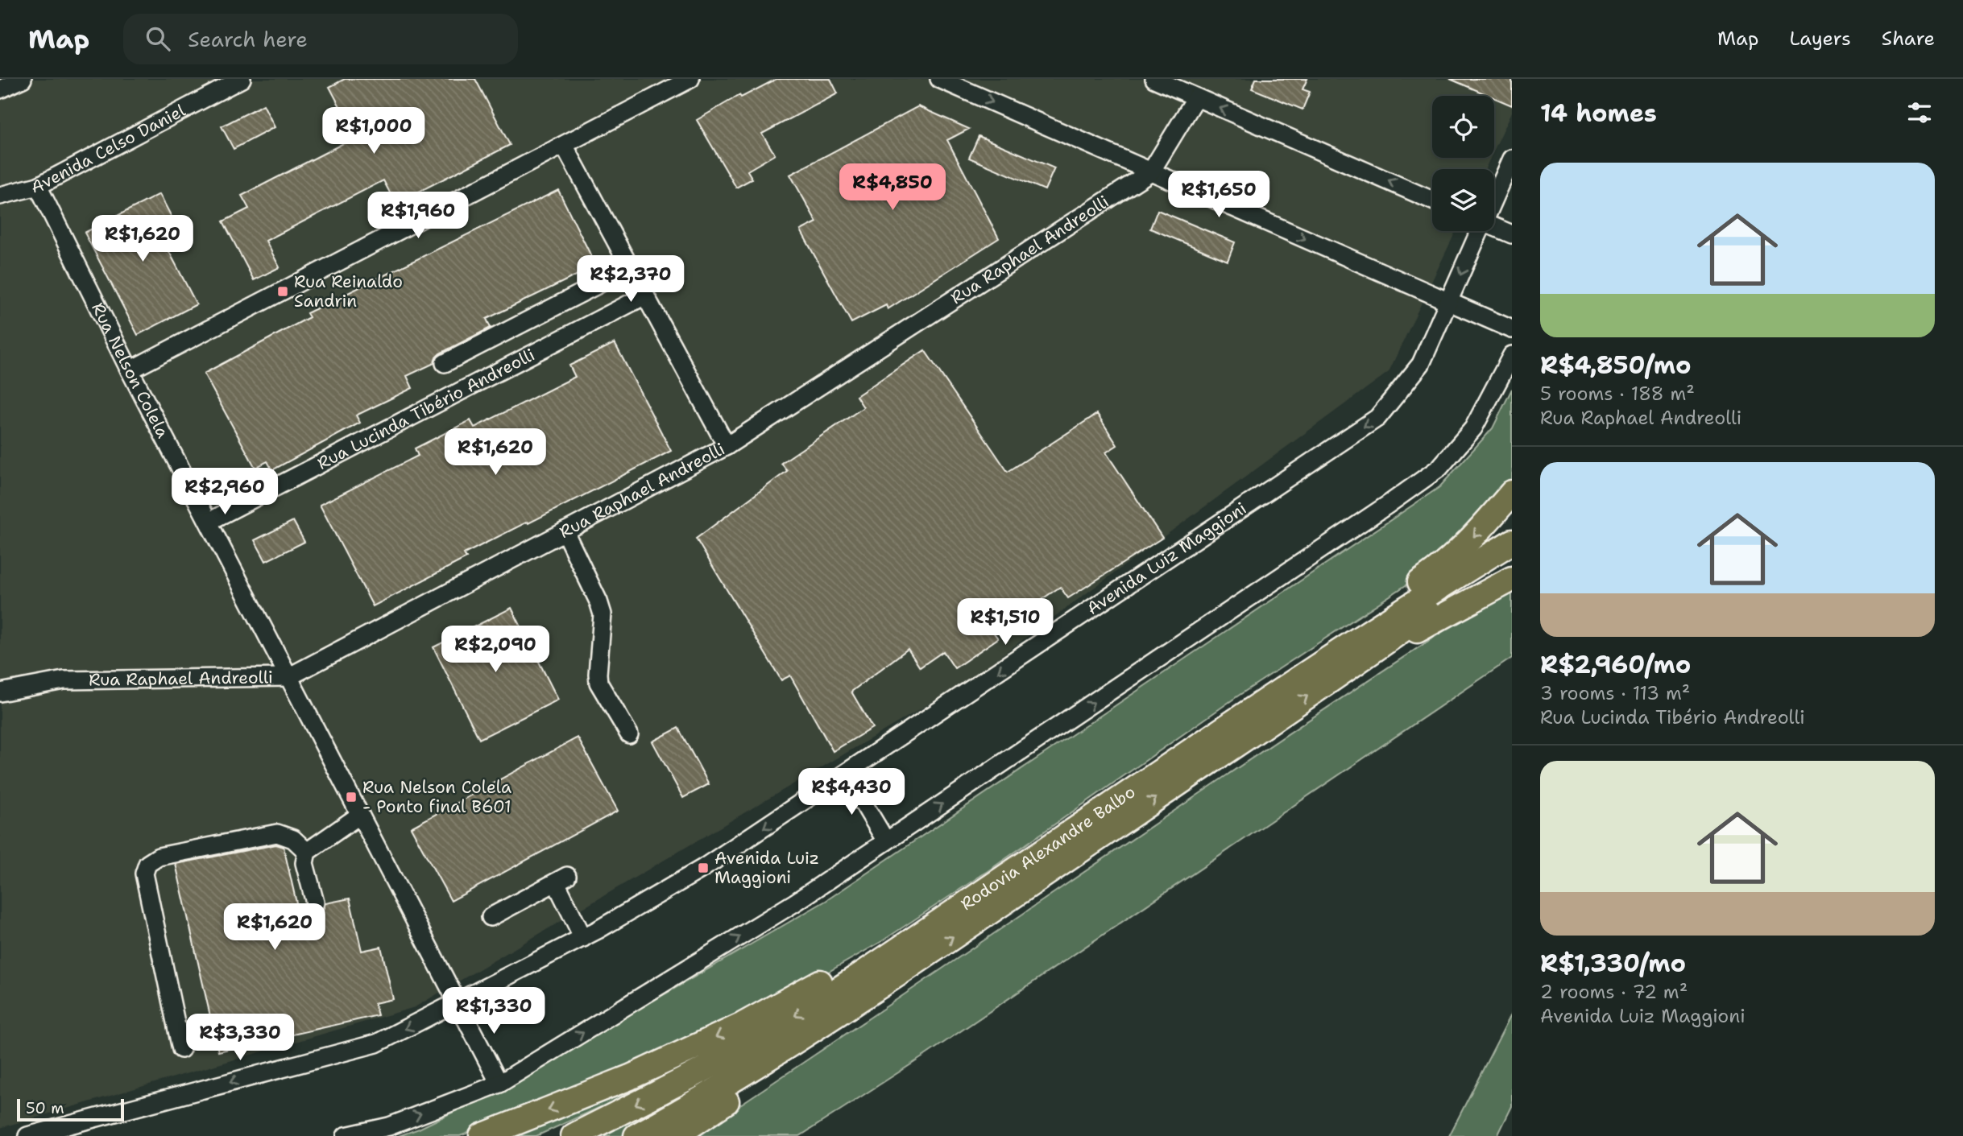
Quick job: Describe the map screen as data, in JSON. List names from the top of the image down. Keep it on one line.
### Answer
{"streets":{"highway":["Rodovia Alexandre Balbo"],"street":["Avenida Celso Daniel","Rua Raphael Andreolli","Rua Nelson Colela","Rua Lucinda Tibério Andreolli","Avenida Luiz Maggioni"]},"crossings":[["Avenida Celso Daniel","Rua Nelson Colela"],["Rua Raphael Andreolli","Rua Nelson Colela"],["Rua Nelson Colela","Rua Lucinda Tibério Andreolli"],["Rua Nelson Colela","Avenida Luiz Maggioni"]],"places":{"transit":["Rua Reinaldo Sandrin","Rua Nelson Colela - Ponto final B601","Avenida Luiz Maggioni"]},"scale_bar":"50 m","page":{"header":"Map","search":"Search here","nav":["Map","Layers","Share"],"heading":"14 homes","price":["R$1,000","R$4,850","R$1,650","R$1,960","R$1,620","R$2,370","R$1,620","R$2,960","R$1,510","R$2,090","R$4,430","R$1,620","R$1,330","R$3,330"],"list":[{"name":"R$4,850/mo","note":"5 rooms · 188 m² · Rua Raphael Andreolli"},{"name":"R$2,960/mo","note":"3 rooms · 113 m² · Rua Lucinda Tibério Andreolli"},{"name":"R$1,330/mo","note":"2 rooms · 72 m² · Avenida Luiz Maggioni"}],"scale":"50 m"}}
